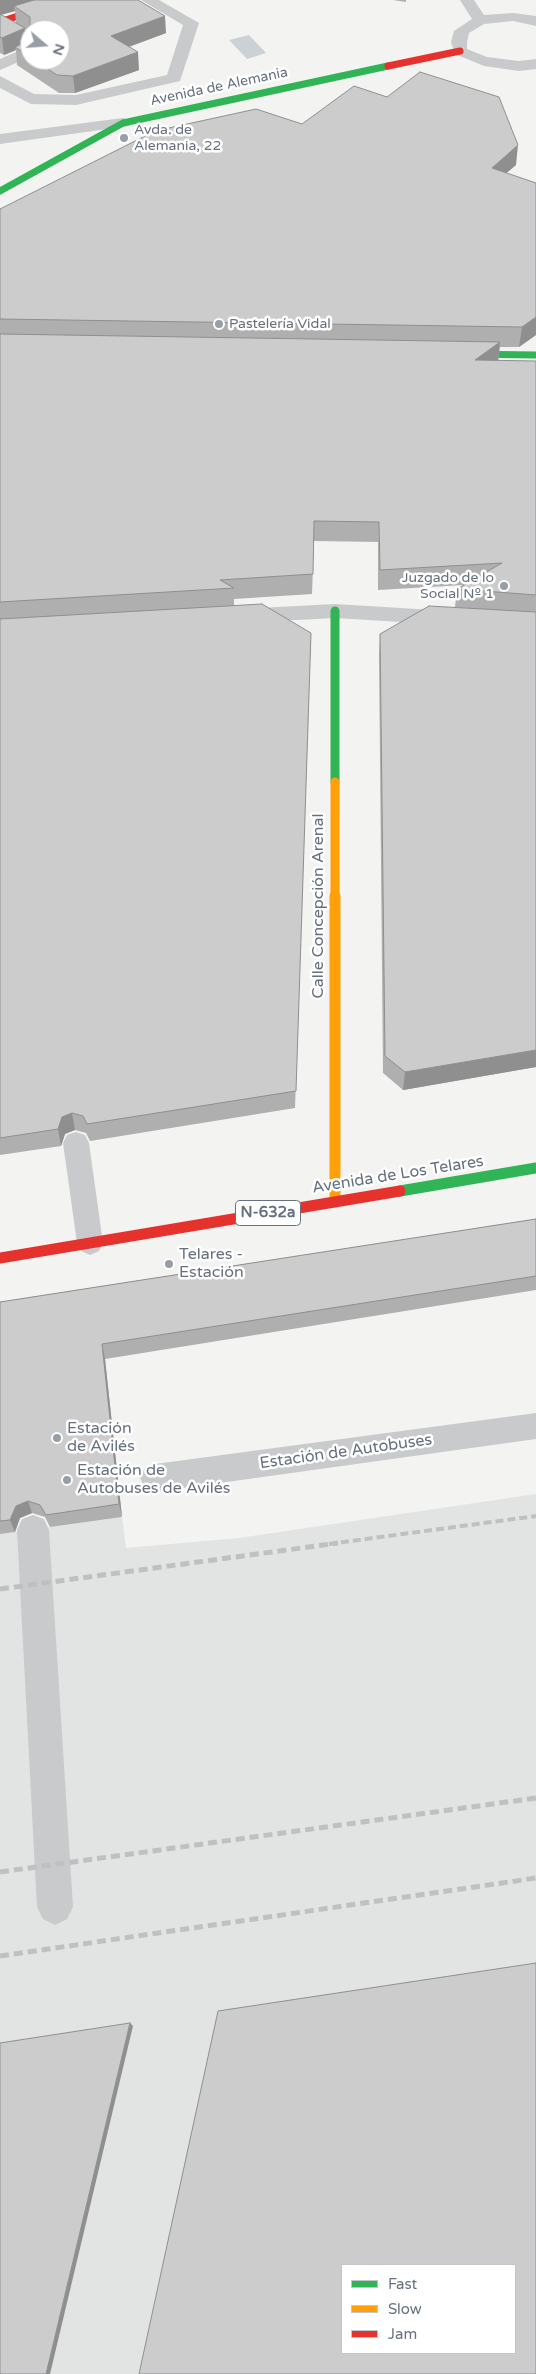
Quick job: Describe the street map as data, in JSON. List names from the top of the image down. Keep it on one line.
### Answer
{"streets":{"street":["Avenida de Alemania","Calle Concepción Arenal","Avenida de Los Telares","N-632a"],"lane":["Estación de Autobuses"]},"crossings":[["Calle Concepción Arenal","Avenida de Los Telares"]],"places":["Avda. de Alemania, 22","Pastelería Vidal","Juzgado de lo Social Nº 1","Telares - Estación","Estación de Avilés","Estación de Autobuses de Avilés"],"legend":["Fast","Slow","Jam"],"north":"right"}
